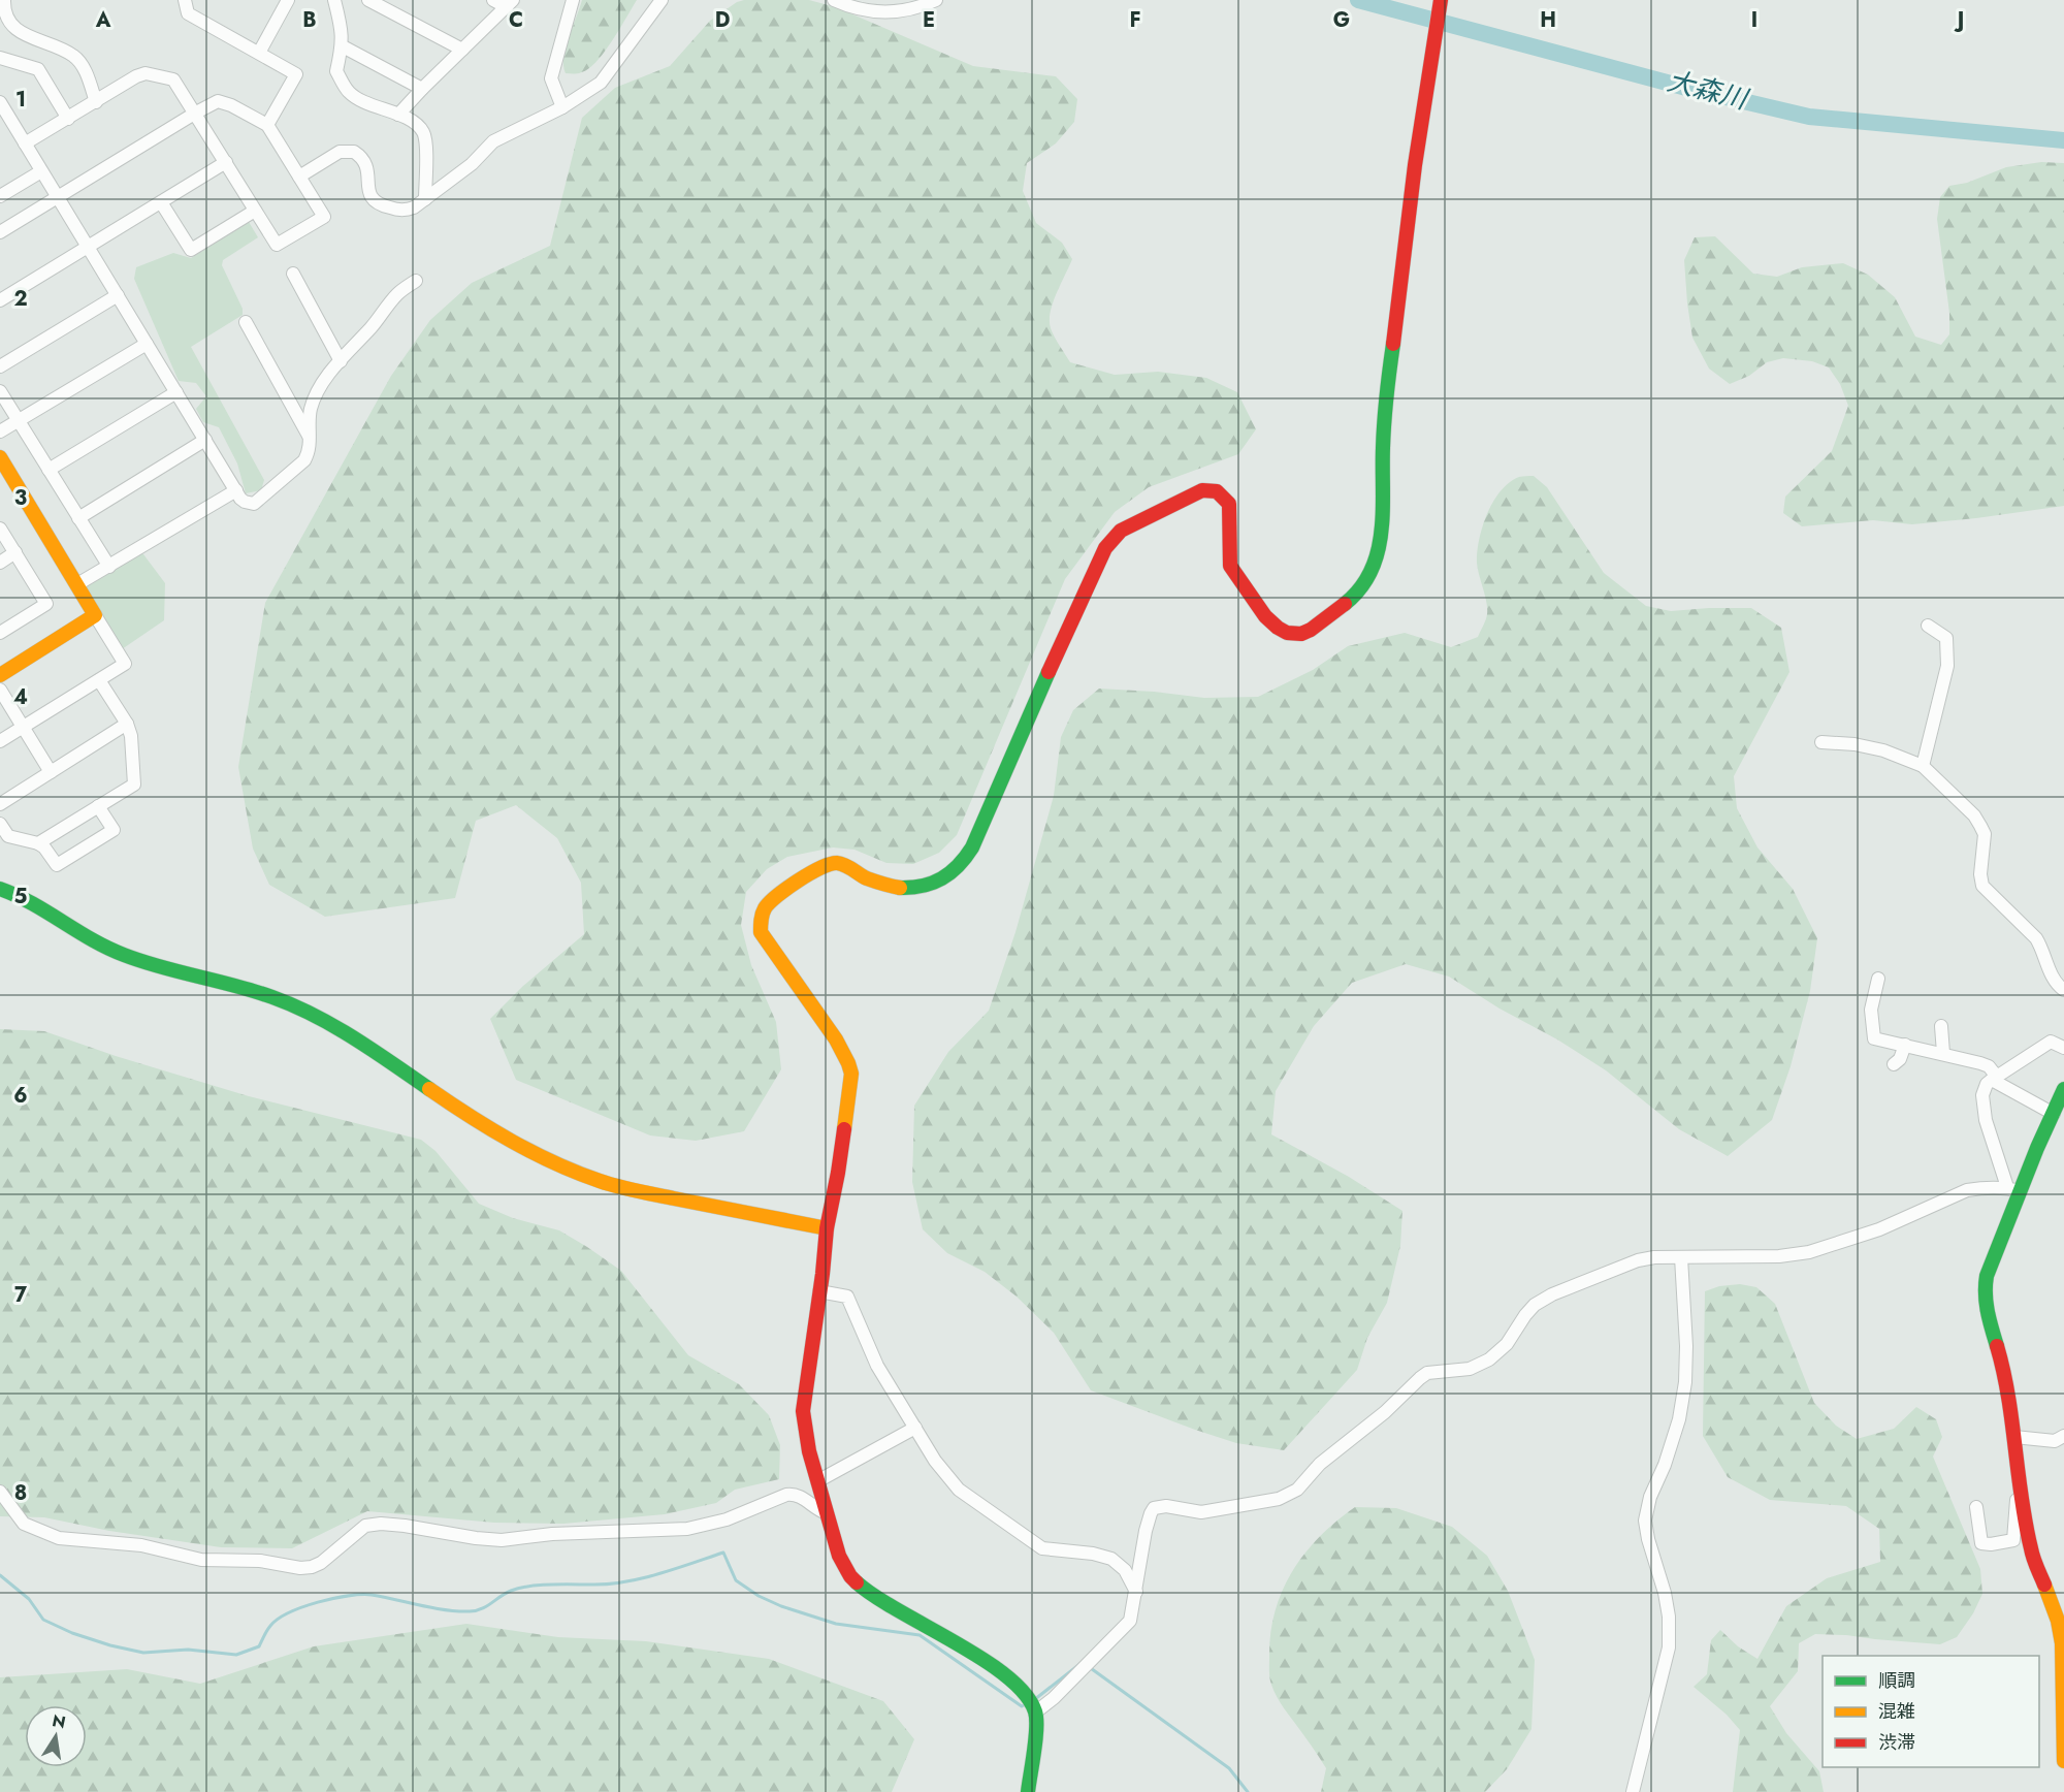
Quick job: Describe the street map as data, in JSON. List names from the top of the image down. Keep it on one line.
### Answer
{"water":["大森川"],"legend":["順調","混雑","渋滞"],"north":"top","grid":{"columns":["A","B","C","D","E","F","G","H","I","J"],"rows":["1","2","3","4","5","6","7","8"]}}
